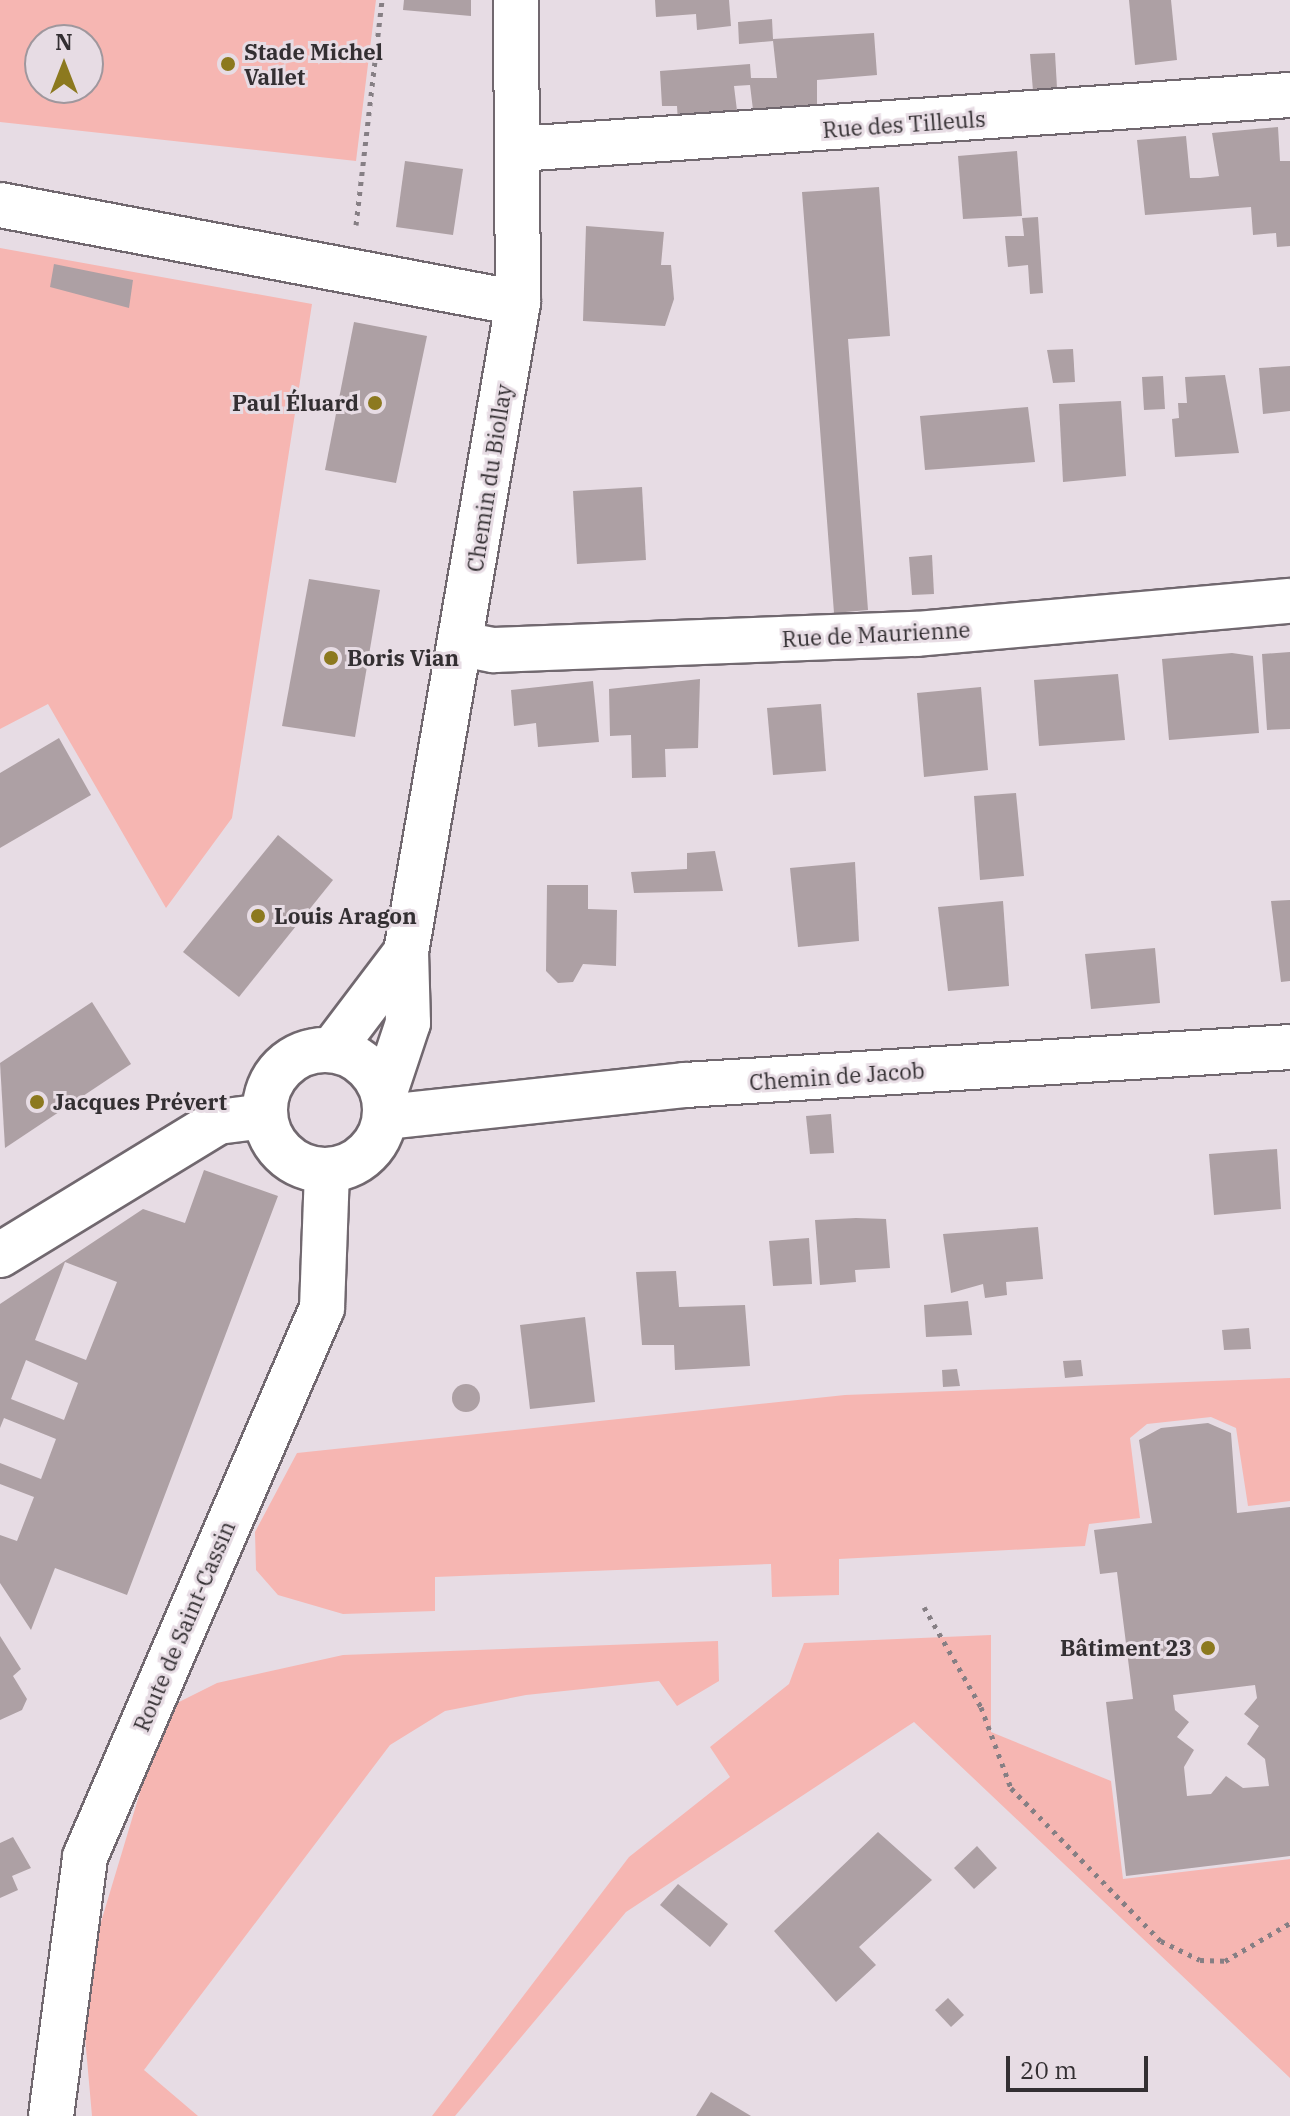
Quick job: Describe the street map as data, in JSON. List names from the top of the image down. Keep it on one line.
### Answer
{"streets":{"street":["Rue des Tilleuls","Chemin du Biollay","Rue de Maurienne","Chemin de Jacob","Route de Saint-Cassin"]},"crossings":[["Rue des Tilleuls","Chemin du Biollay"],["Chemin du Biollay","Rue de Maurienne"],["Chemin du Biollay","Chemin de Jacob"],["Chemin du Biollay","Route de Saint-Cassin"],["Chemin de Jacob","Route de Saint-Cassin"]],"places":["Stade Michel Vallet","Paul Éluard","Boris Vian","Louis Aragon","Jacques Prévert","Bâtiment 23"],"scale_bar":"20 m","north":"top"}
